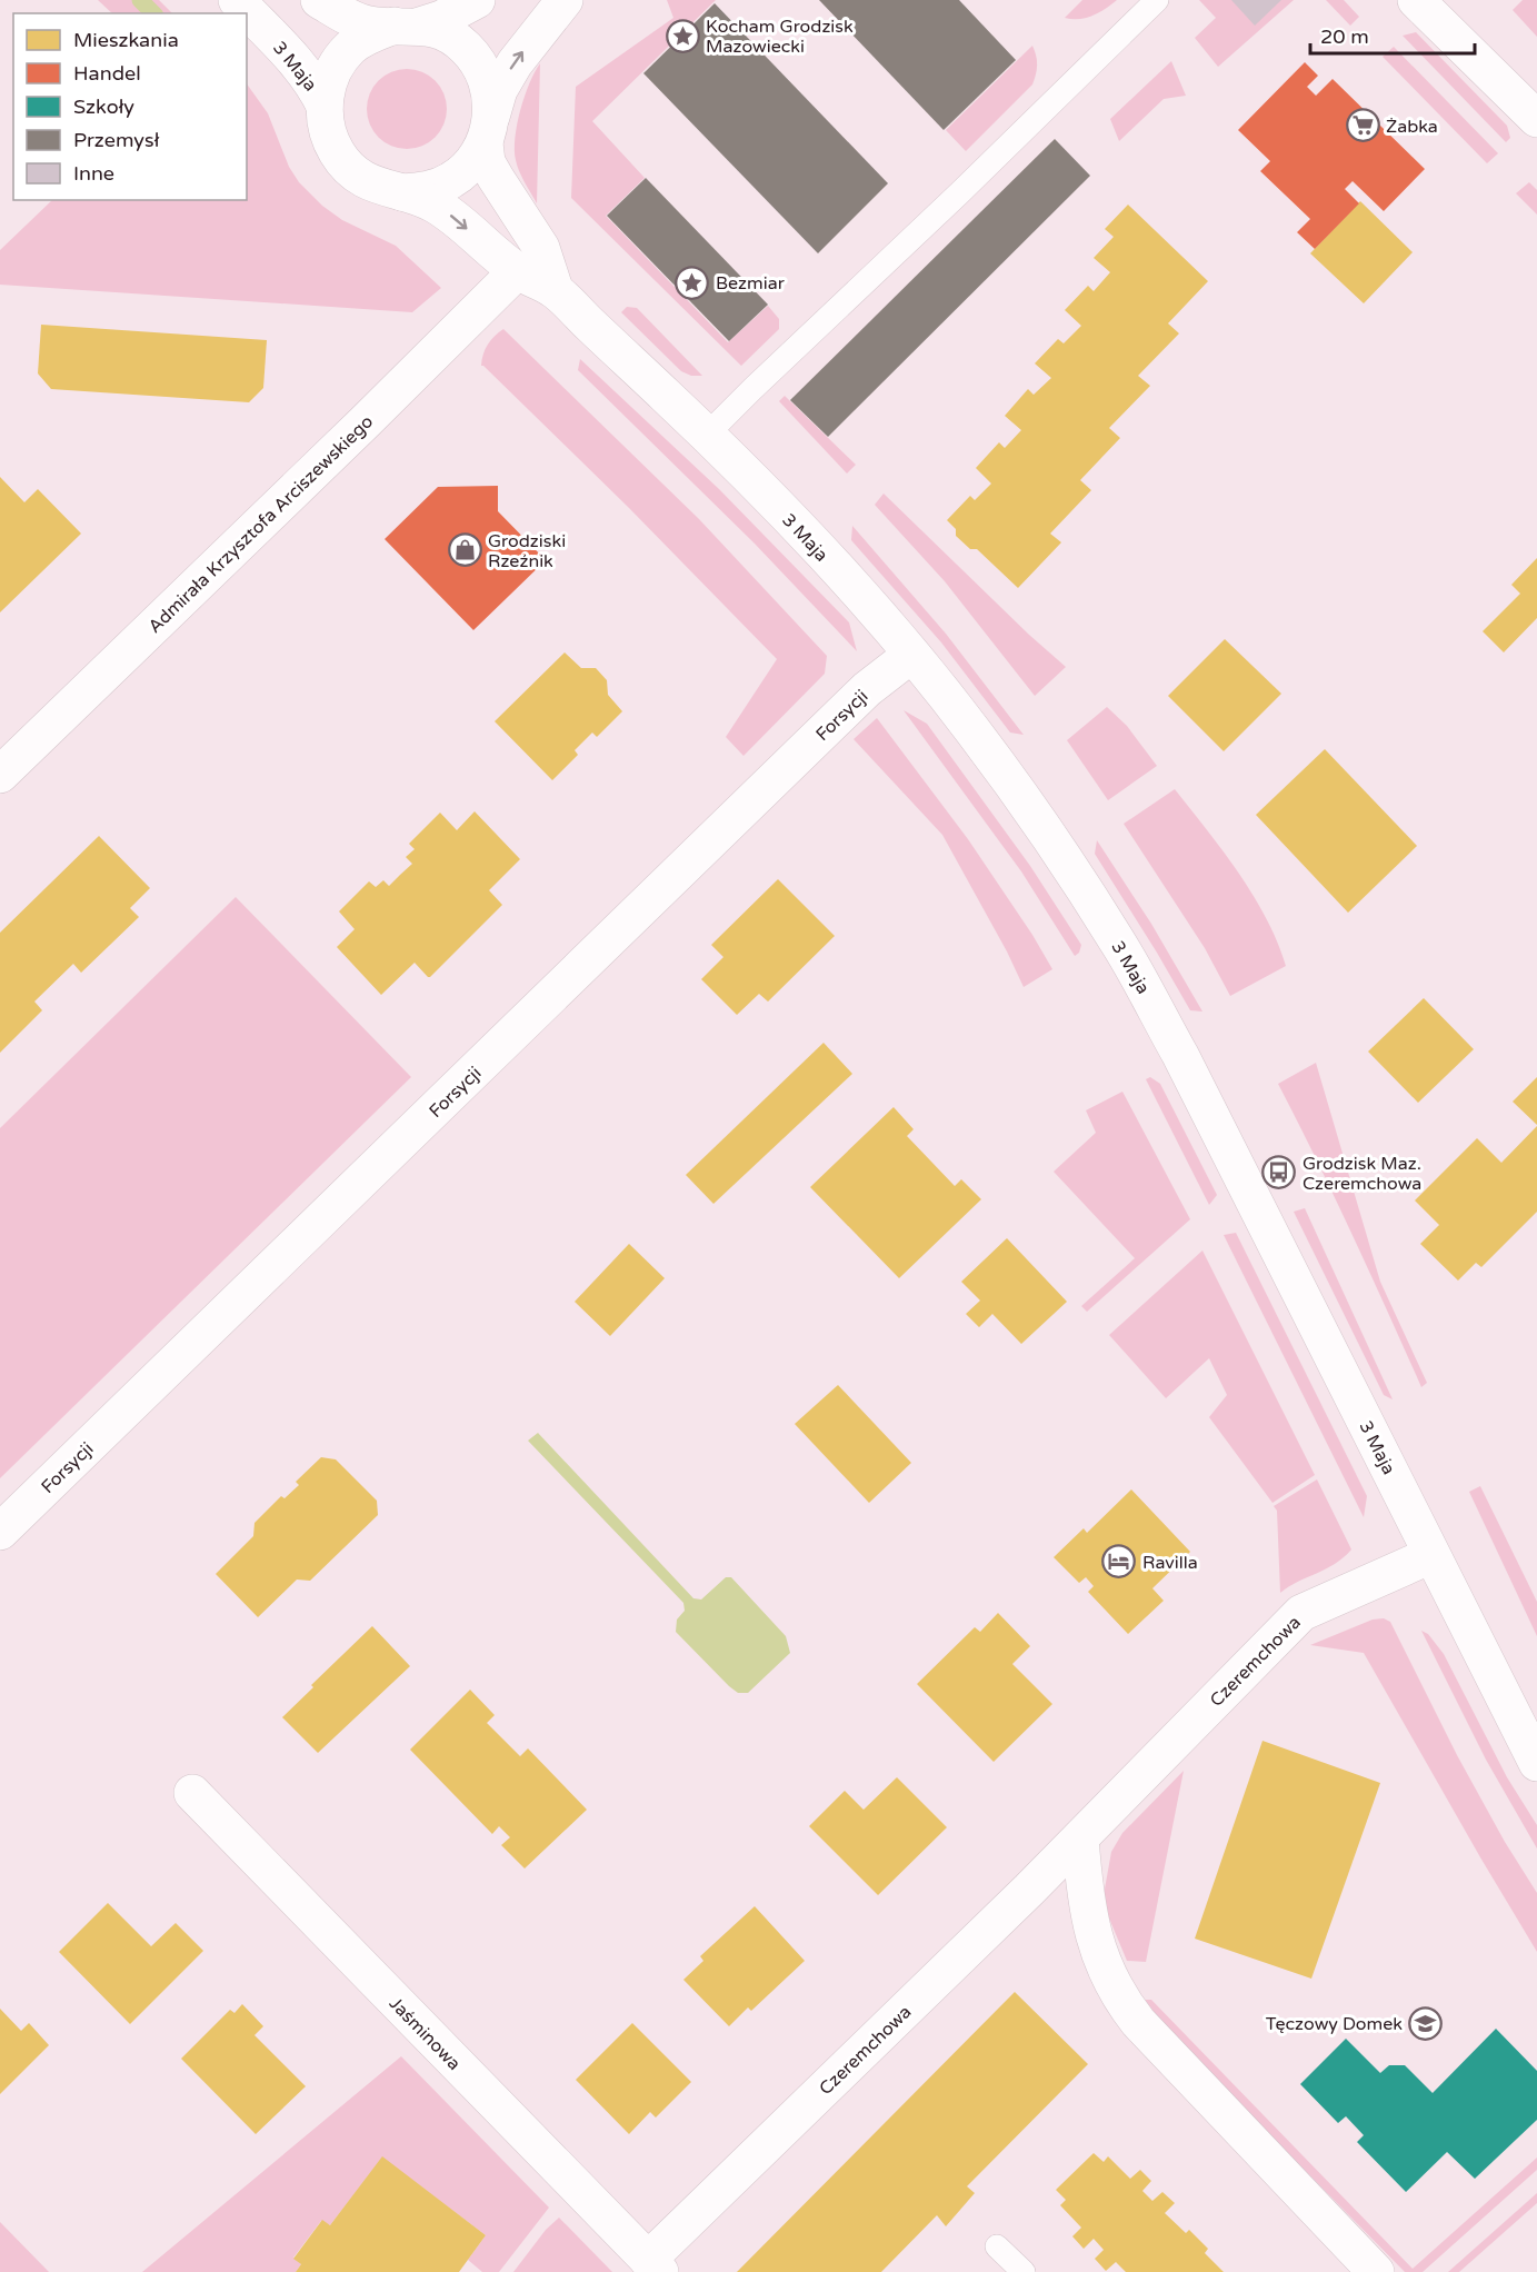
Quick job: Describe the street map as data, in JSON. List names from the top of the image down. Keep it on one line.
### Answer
{"streets":{"street":["3 Maja","Admirała Krzysztofa Arciszewskiego","Forsycji","Czeremchowa","Jaśminowa"]},"crossings":[["3 Maja","Admirała Krzysztofa Arciszewskiego"],["3 Maja","Forsycji"],["3 Maja","Czeremchowa"],["Czeremchowa","Jaśminowa"]],"places":{"place":["Kocham Grodzisk Mazowiecki","Bezmiar"],"supermarket":["Żabka"],"shop":["Grodziski Rzeźnik"],"bus stop":["Grodzisk Maz. Czeremchowa"],"hotel":["Ravilla"],"school or university":["Tęczowy Domek"]},"legend":["Mieszkania","Handel","Szkoły","Przemysł","Inne"],"scale_bar":"20 m"}
